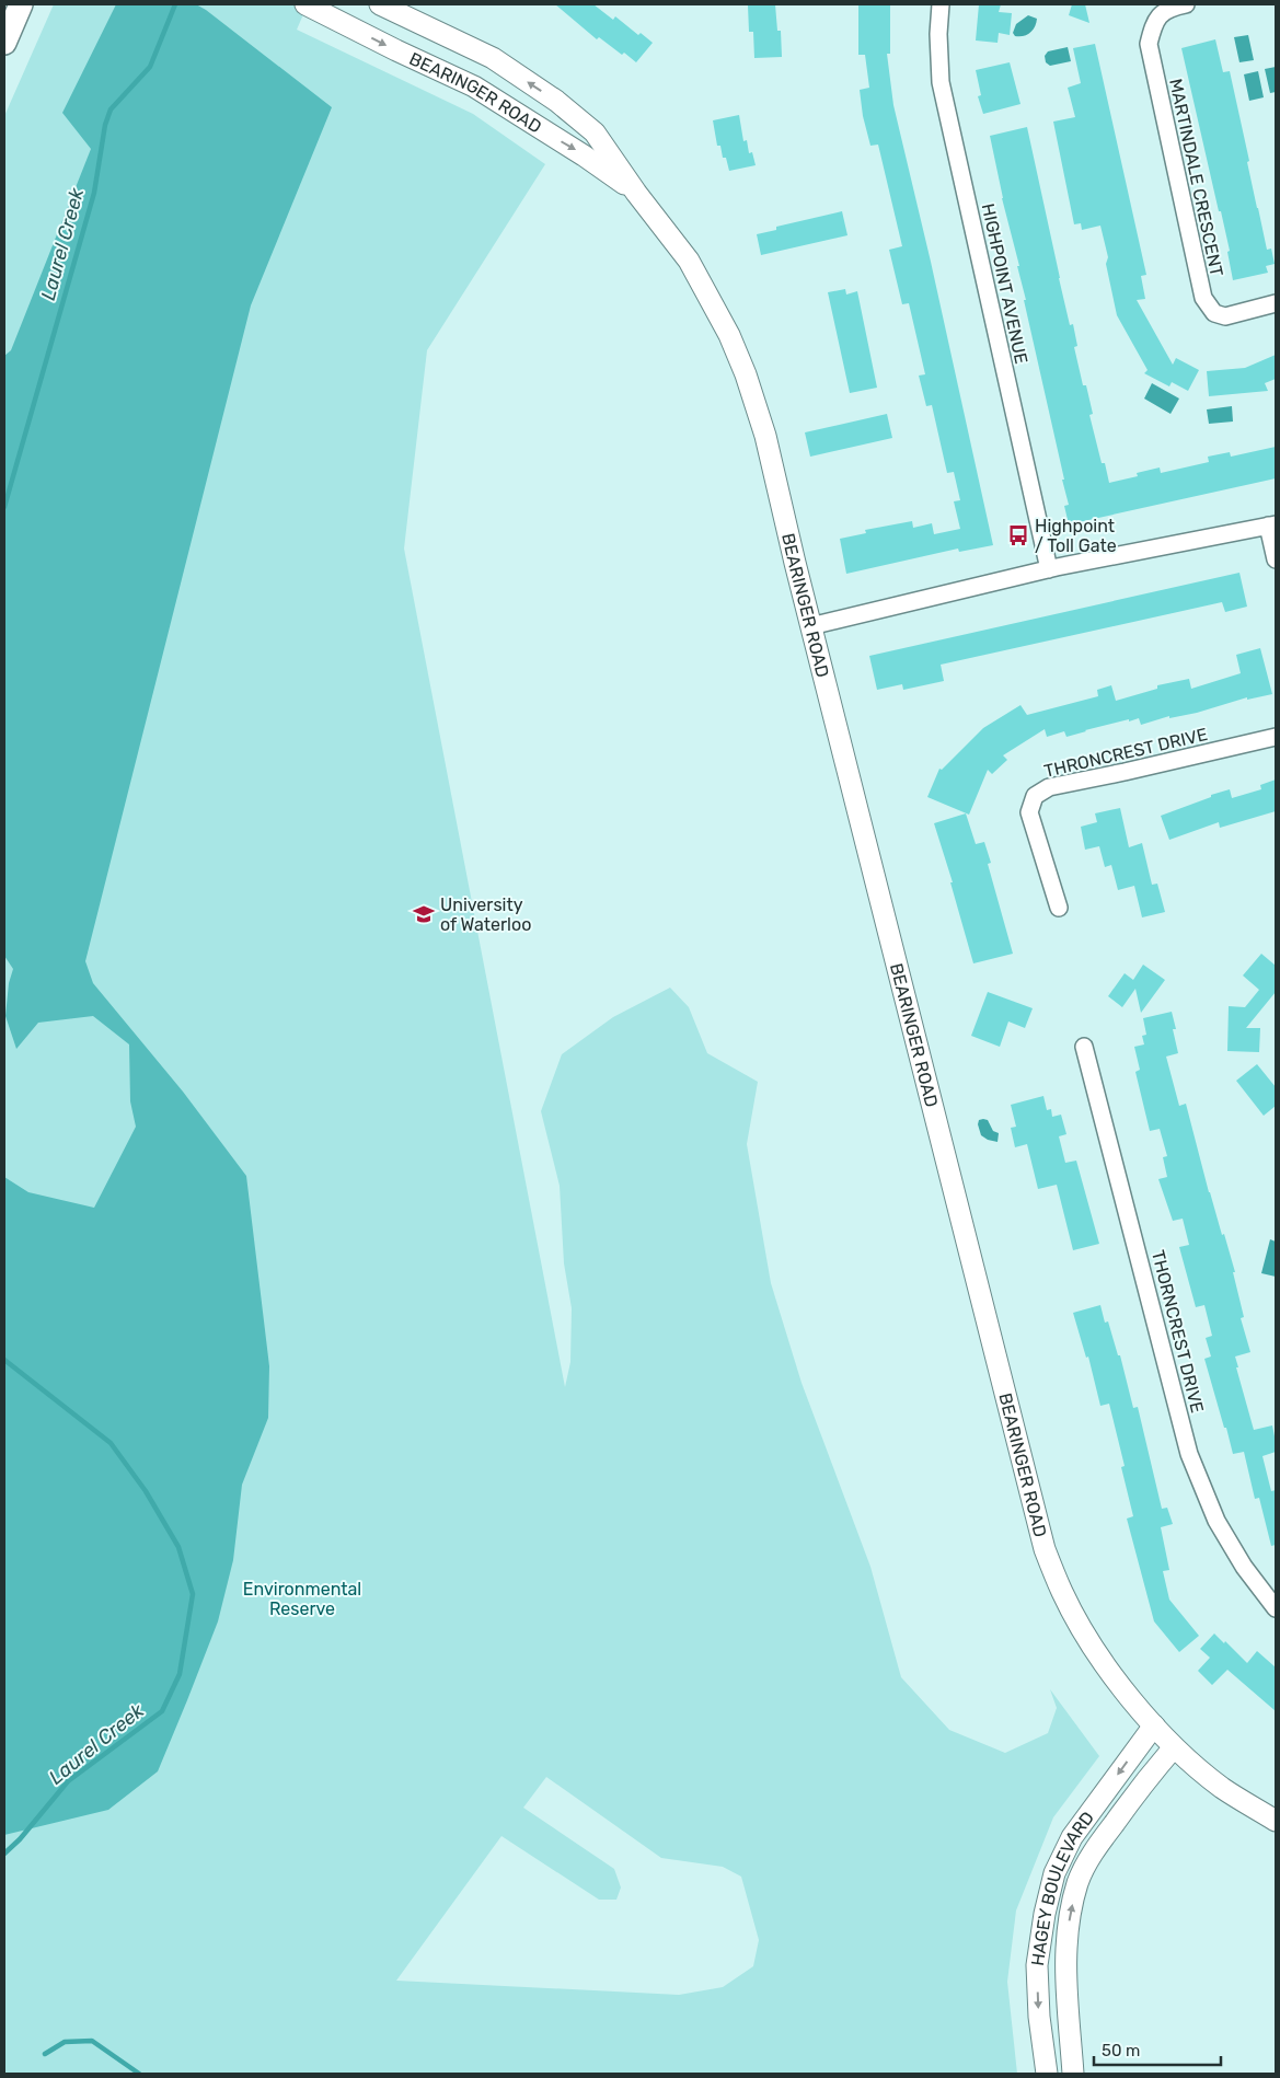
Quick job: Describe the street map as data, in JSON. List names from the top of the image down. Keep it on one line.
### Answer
{"streets":{"street":["BEARINGER ROAD","MARTINDALE CRESCENT","HIGHPOINT AVENUE","THRONCREST DRIVE","THORNCREST DRIVE","HAGEY BOULEVARD"]},"crossings":[["BEARINGER ROAD","HAGEY BOULEVARD"]],"water":["Laurel Creek"],"parks":["Environmental Reserve"],"places":{"bus stop":["Highpoint / Toll Gate"],"school or university":["University of Waterloo"]},"scale_bar":"50 m"}
